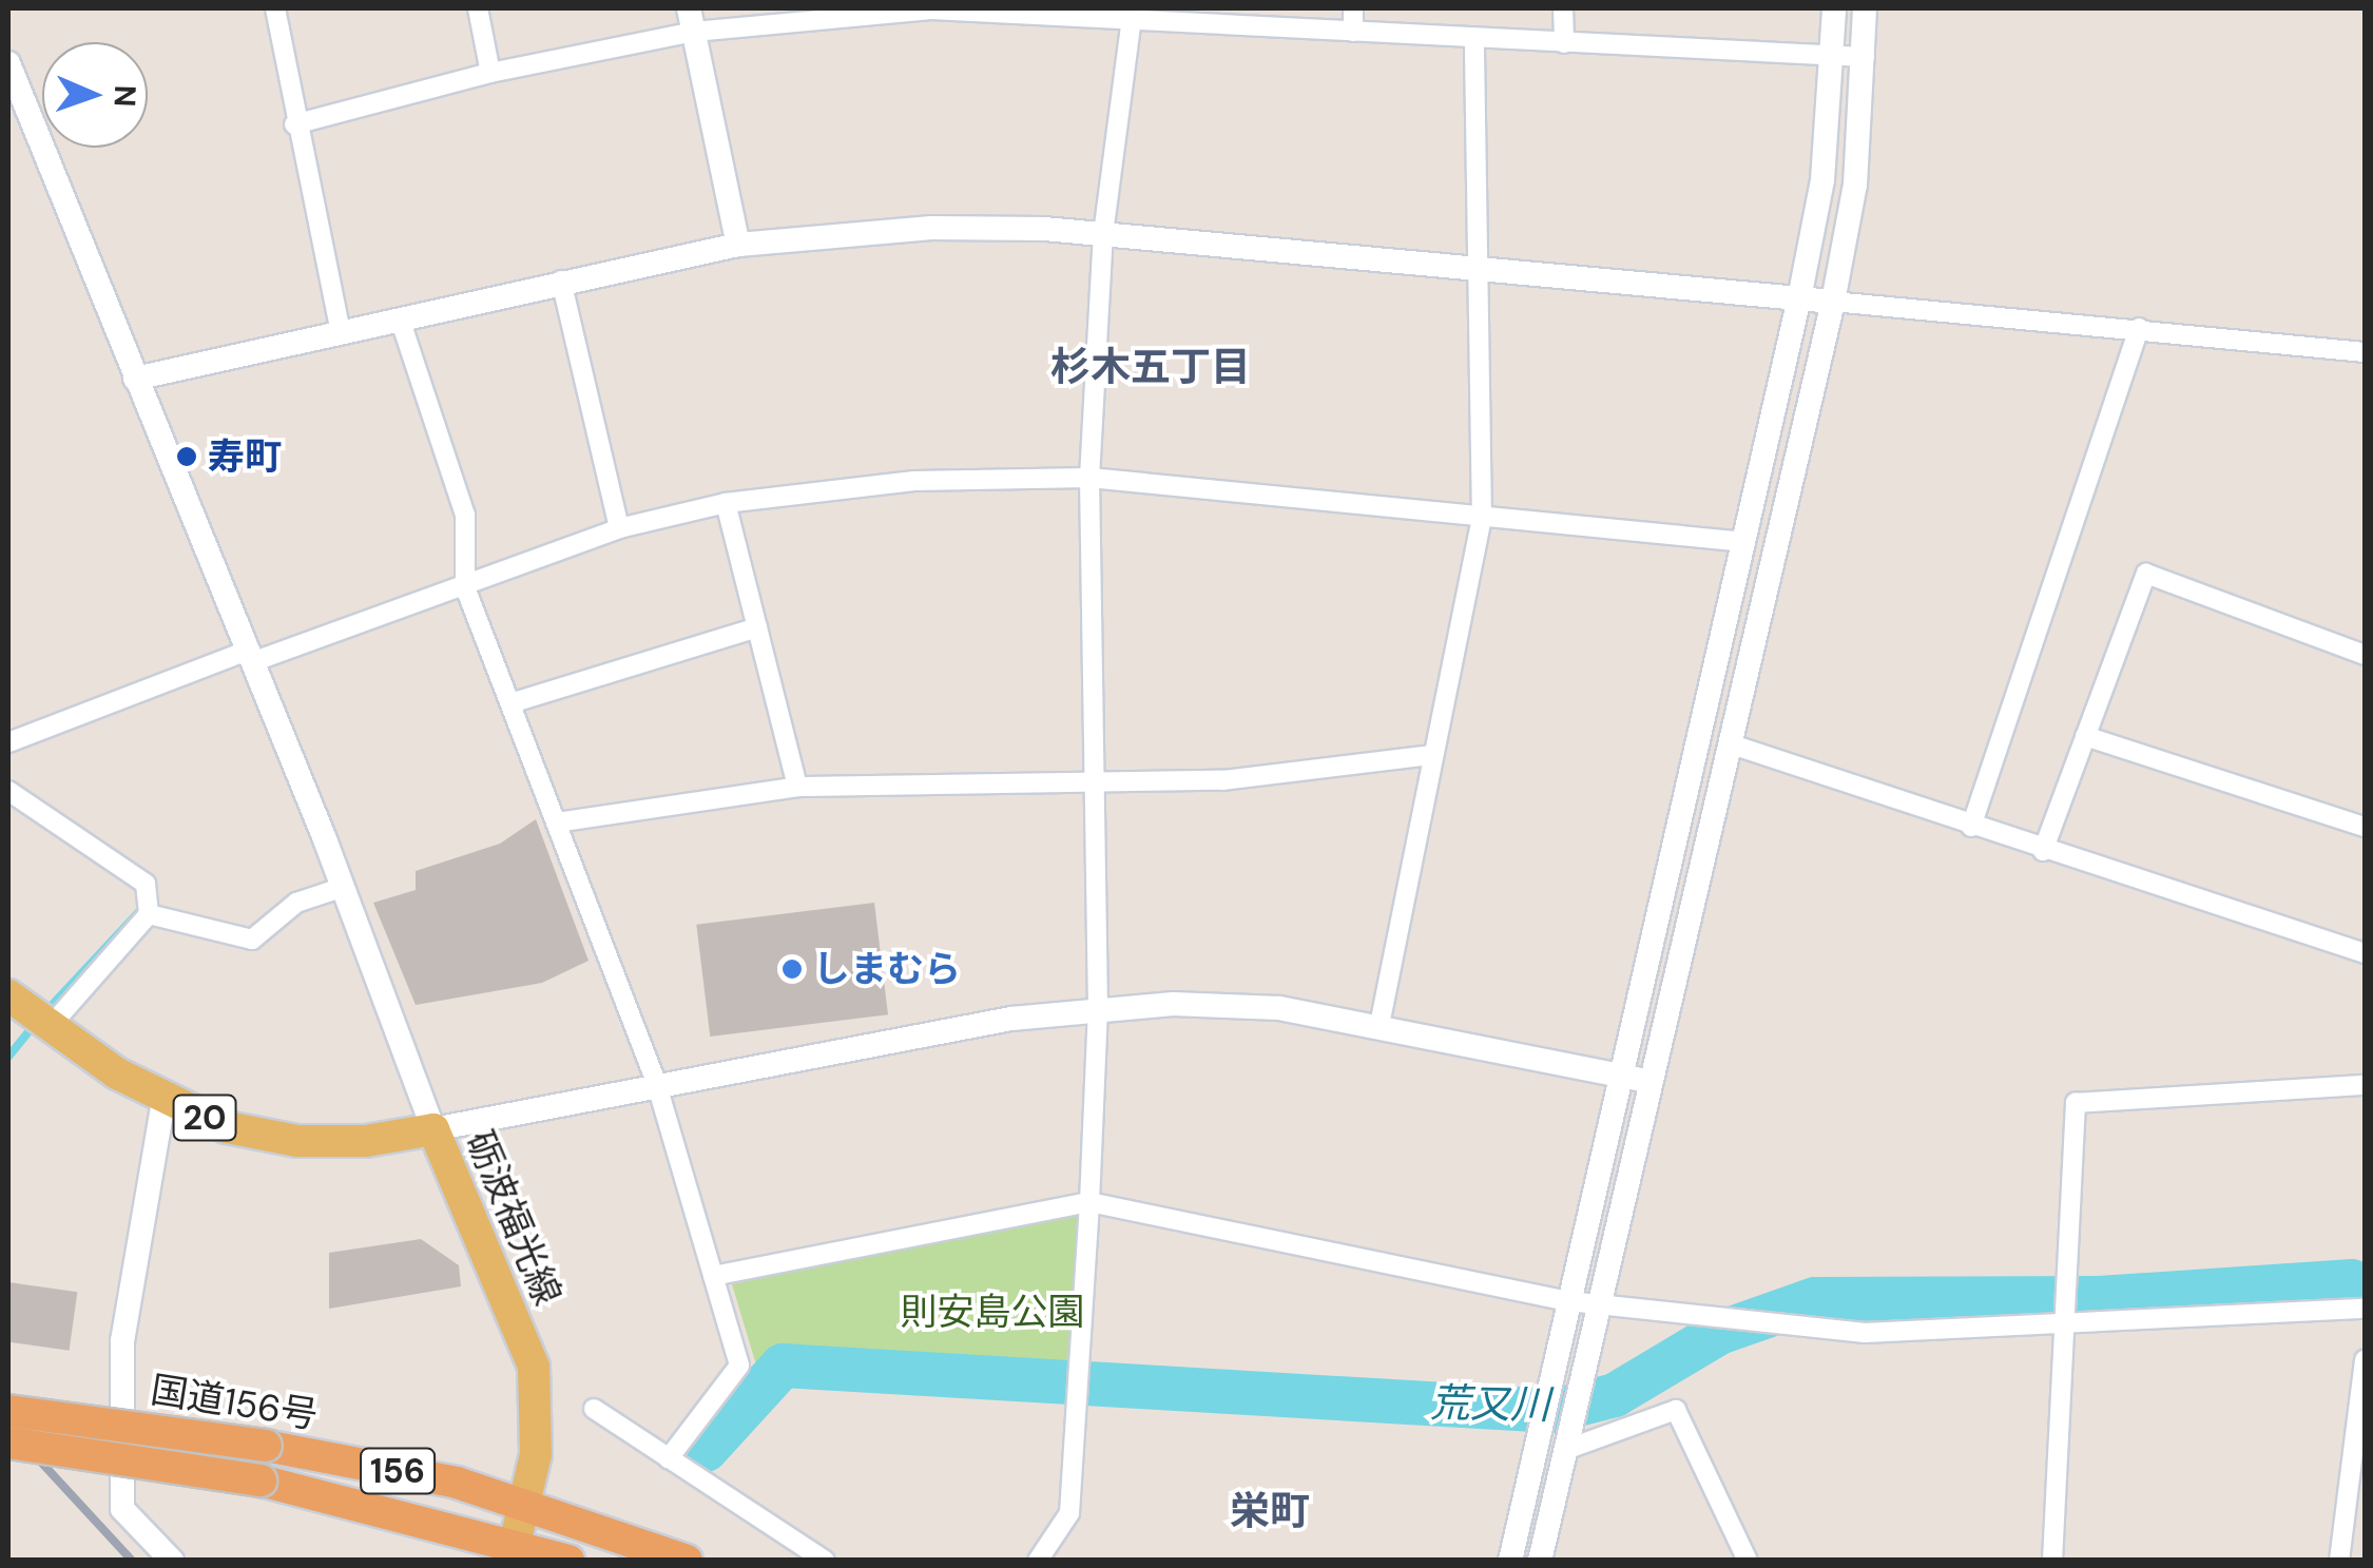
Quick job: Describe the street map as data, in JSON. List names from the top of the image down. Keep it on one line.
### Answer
{"streets":{"highway":["国道156号","156"],"main road":["20","砺波福光線"]},"crossings":[["砺波福光線","国道156号"]],"districts":["杉木五丁目","栄町"],"water":["荒又川"],"parks":["則安島公園"],"places":["寿町","しまむら"],"north":"right"}
